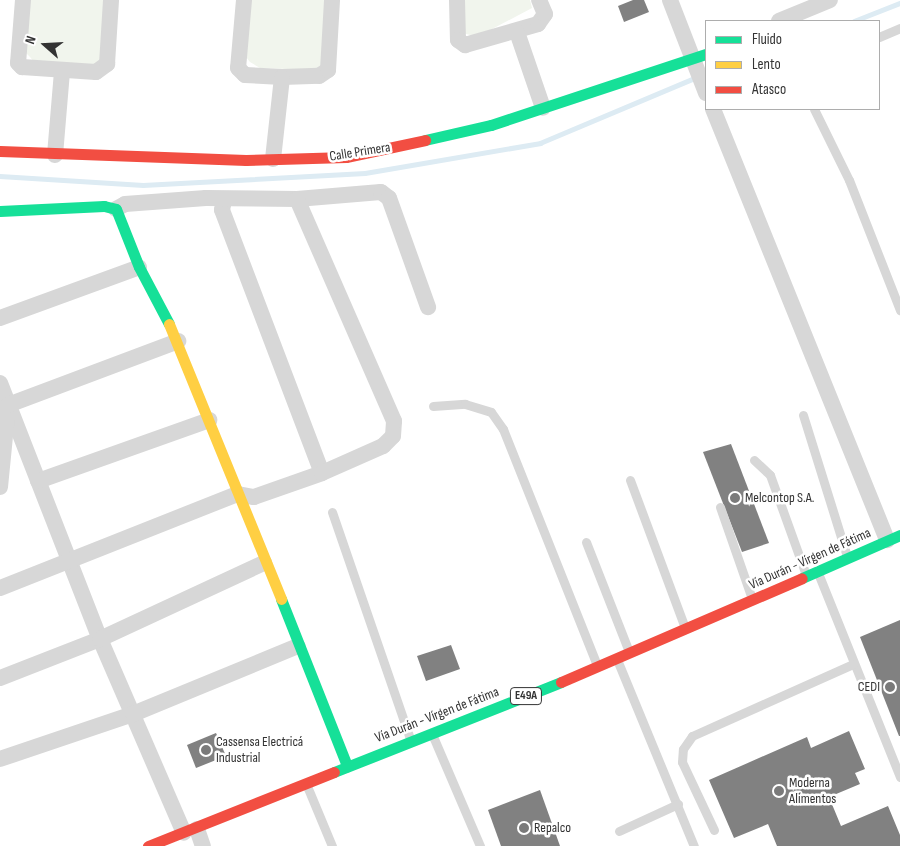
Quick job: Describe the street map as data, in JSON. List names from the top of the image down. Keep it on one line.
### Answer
{"streets":{"street":["Calle Primera","Vía Durán - Vírgen de Fátima","E49A"]},"places":["Melcontop S.A.","CEDI","Cassensa Electricá Industrial","Moderna Alimentos","Repalco"],"legend":["Fluido","Lento","Atasco"],"north":"left"}
